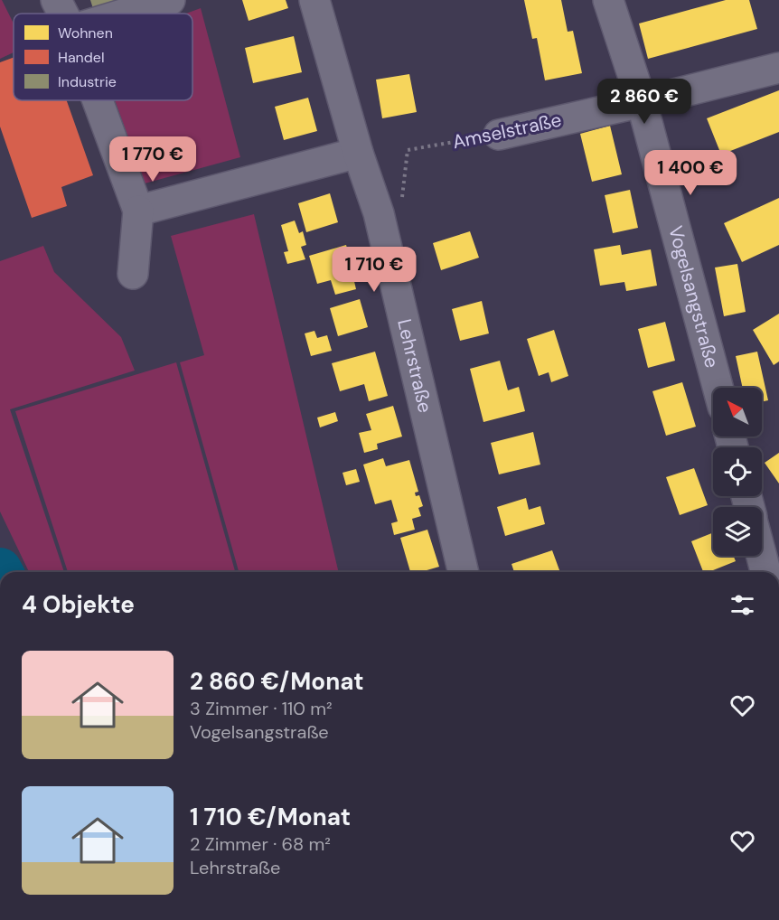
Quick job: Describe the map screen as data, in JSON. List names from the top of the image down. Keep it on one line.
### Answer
{"streets":{"street":["Amselstraße","Vogelsangstraße","Lehrstraße"]},"crossings":[["Amselstraße","Vogelsangstraße"],["Amselstraße","Lehrstraße"]],"legend":["Wohnen","Handel","Industrie"],"north":"top left","page":{"price":["2 860 €","1 770 €","1 400 €","1 710 €"],"heading":"4 Objekte","list":[{"name":"2 860 €/Monat","note":"3 Zimmer · 110 m² · Vogelsangstraße"},{"name":"1 710 €/Monat","note":"2 Zimmer · 68 m² · Lehrstraße"}]}}
